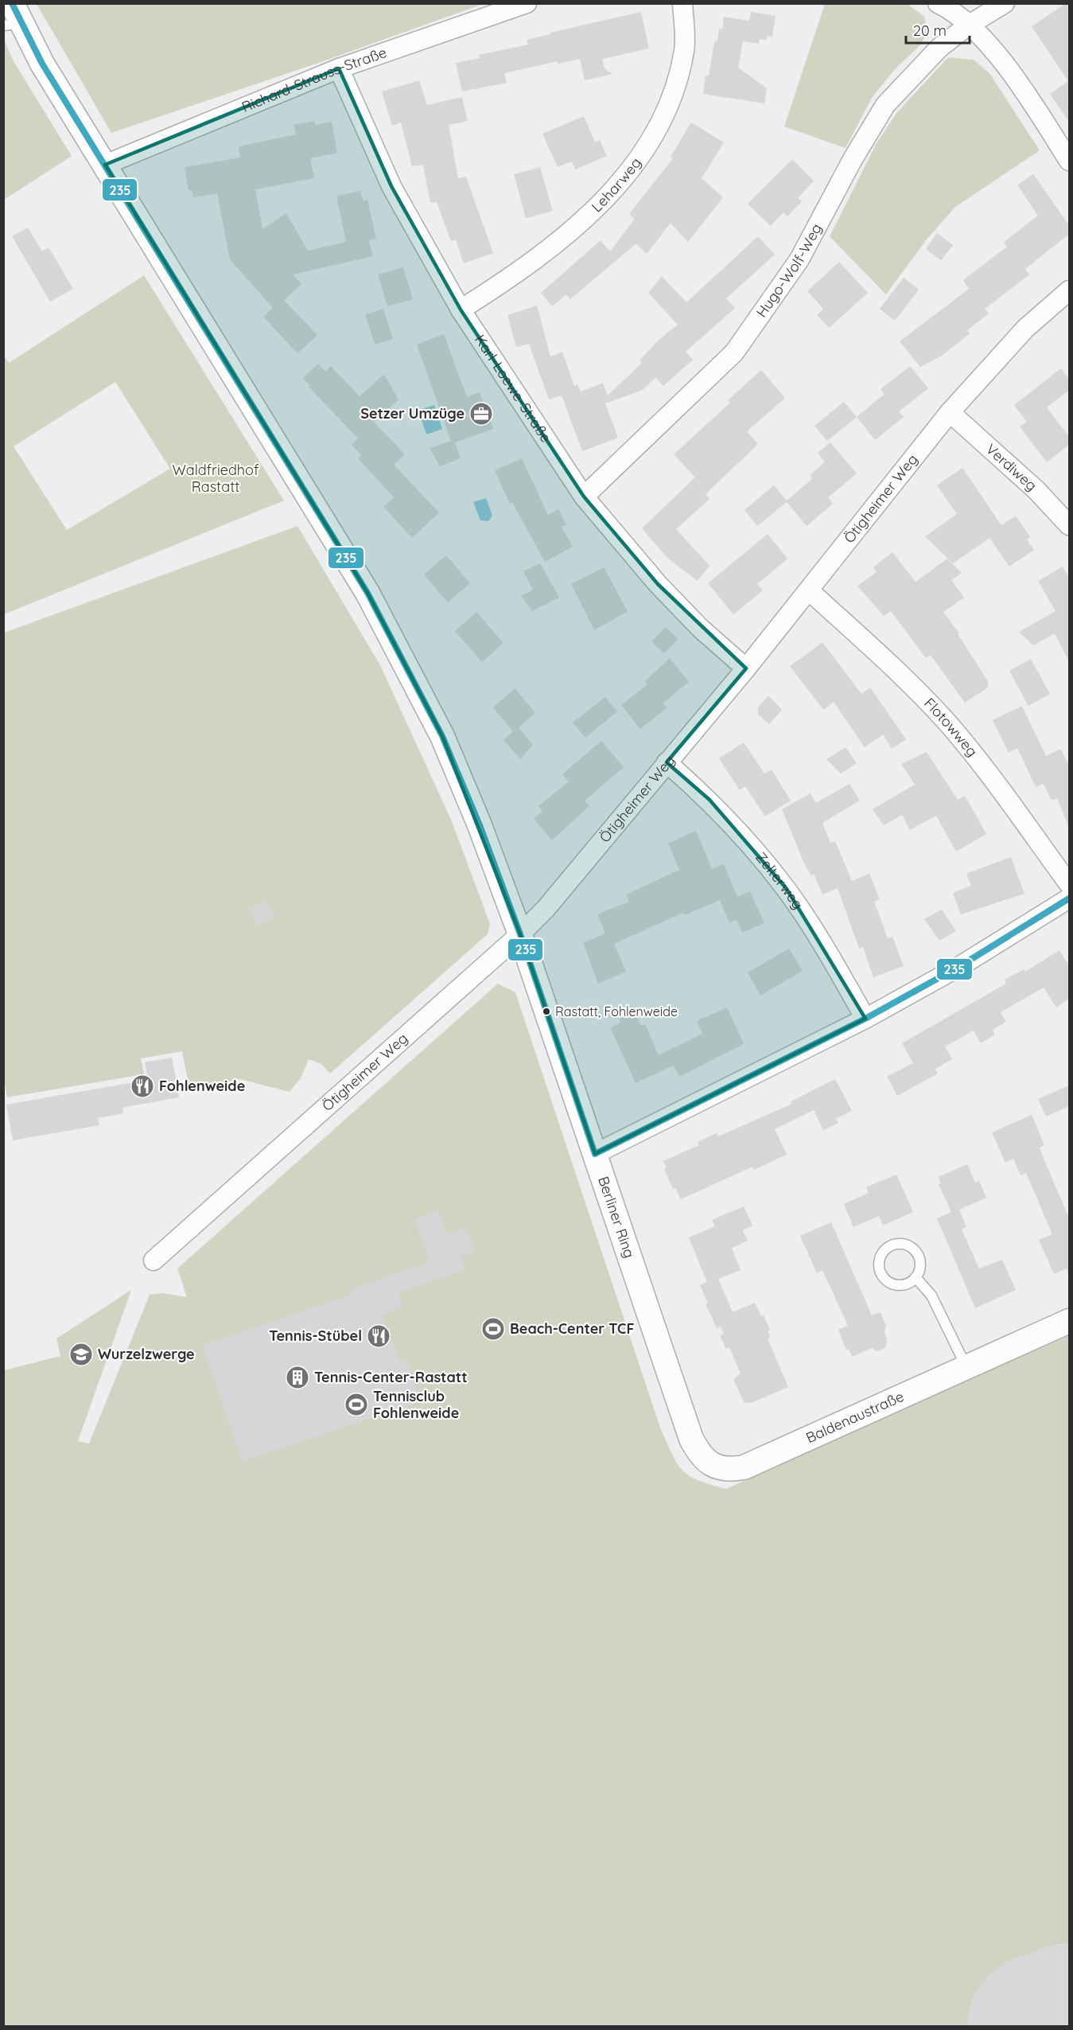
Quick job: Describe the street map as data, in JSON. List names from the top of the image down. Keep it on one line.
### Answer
{"streets":{"street":["Richard-Strauss-Straße","Leharweg","Hugo-Wolf-Weg","Karl-Loewe-Straße","Verdiweg","Ötigheimer Weg","Flotowweg","Zelterweg","Berliner Ring","Baldenaustraße"]},"crossings":[["Richard-Strauss-Straße","Karl-Loewe-Straße"],["Richard-Strauss-Straße","Berliner Ring"],["Leharweg","Karl-Loewe-Straße"],["Hugo-Wolf-Weg","Karl-Loewe-Straße"],["Karl-Loewe-Straße","Ötigheimer Weg"],["Verdiweg","Ötigheimer Weg"],["Ötigheimer Weg","Flotowweg"],["Ötigheimer Weg","Zelterweg"],["Ötigheimer Weg","Berliner Ring"],["Berliner Ring","Baldenaustraße"]],"parks":["Waldfriedhof Rastatt"],"places":{"office":["Setzer Umzüge"],"other":["Rastatt, Fohlenweide"],"restaurant":["Fohlenweide","Tennis-Stübel"],"sports":["Beach-Center TCF","Tennisclub Fohlenweide"],"school or university":["Wurzelzwerge"],"building":["Tennis-Center-Rastatt"]},"lines":["transit line 235"],"scale_bar":"20 m"}
